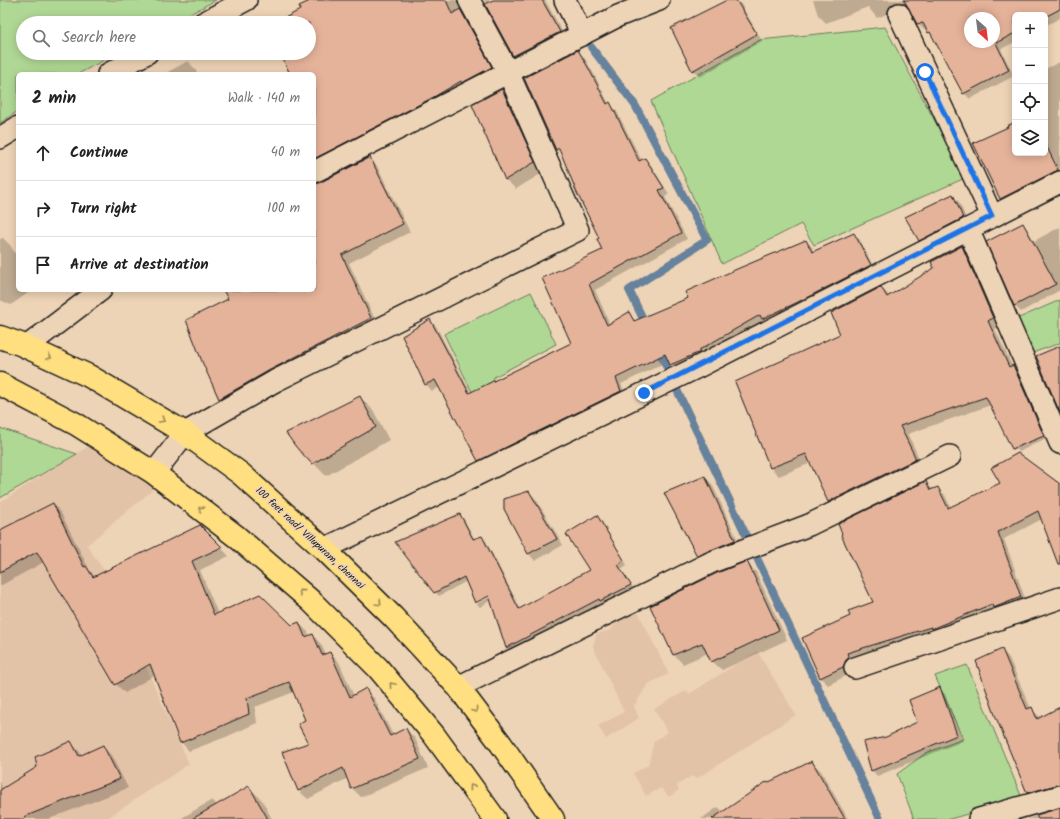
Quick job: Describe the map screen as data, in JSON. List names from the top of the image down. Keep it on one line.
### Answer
{"streets":{"highway":["100 feet road/ Villupuram, chennai"]},"north":"bottom right","page":{"map_buttons":["+","−"],"search":"Search here","heading":["2 min","Walk · 140 m"],"list":[["Continue","40 m"],["Turn right","100 m"],"Arrive at destination"]}}
